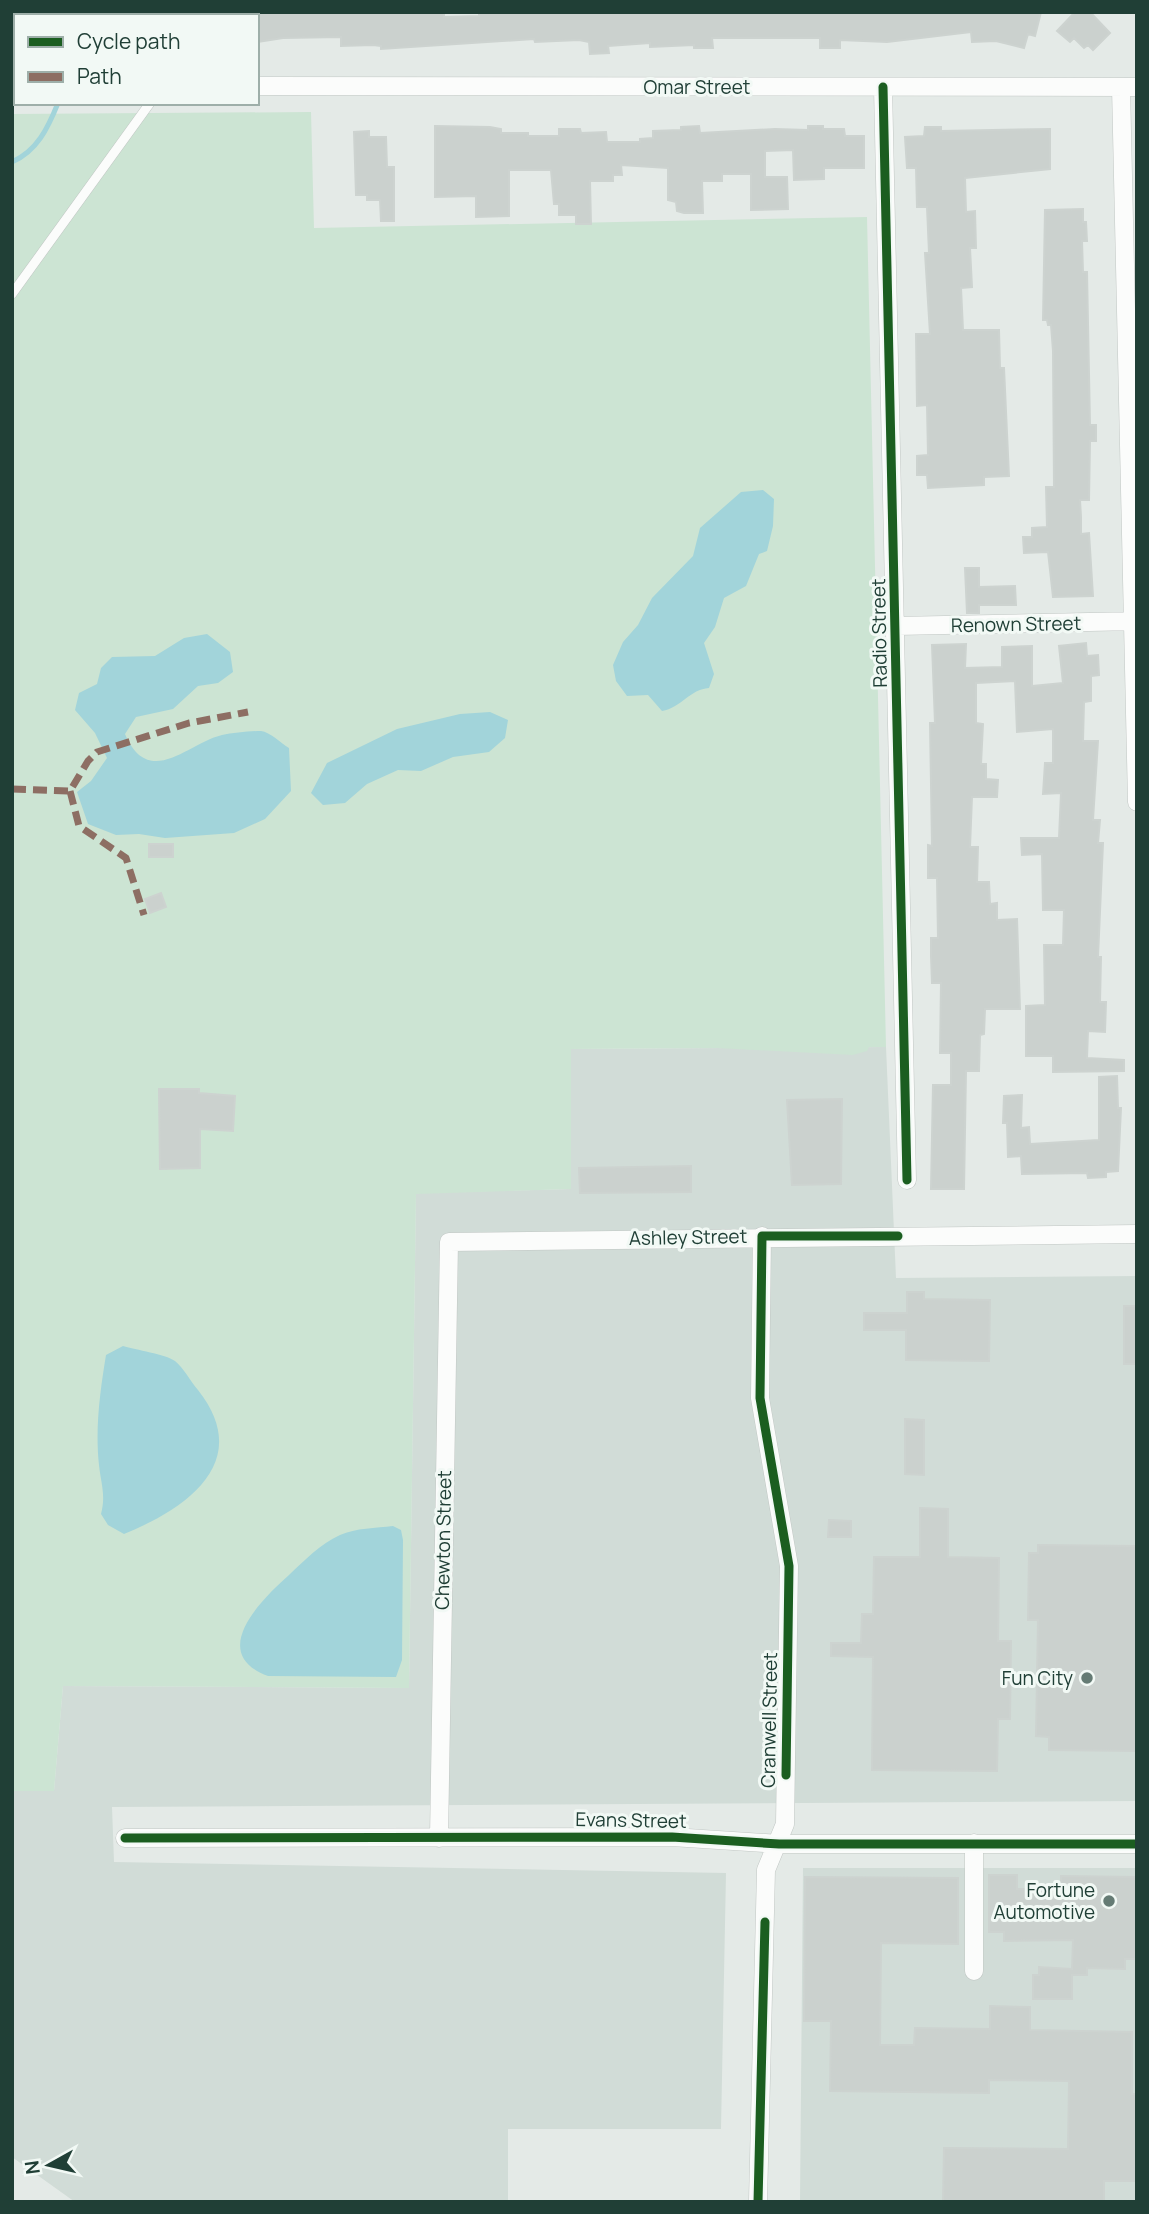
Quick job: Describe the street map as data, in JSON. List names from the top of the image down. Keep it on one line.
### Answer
{"streets":{"street":["Omar Street","Renown Street","Radio Street","Ashley Street","Chewton Street","Cranwell Street","Evans Street"]},"crossings":[["Omar Street","Radio Street"],["Renown Street","Radio Street"],["Ashley Street","Chewton Street"],["Ashley Street","Cranwell Street"],["Chewton Street","Evans Street"],["Cranwell Street","Evans Street"]],"places":["Fun City","Fortune Automotive"],"legend":["Cycle path","Path"],"north":"left"}
